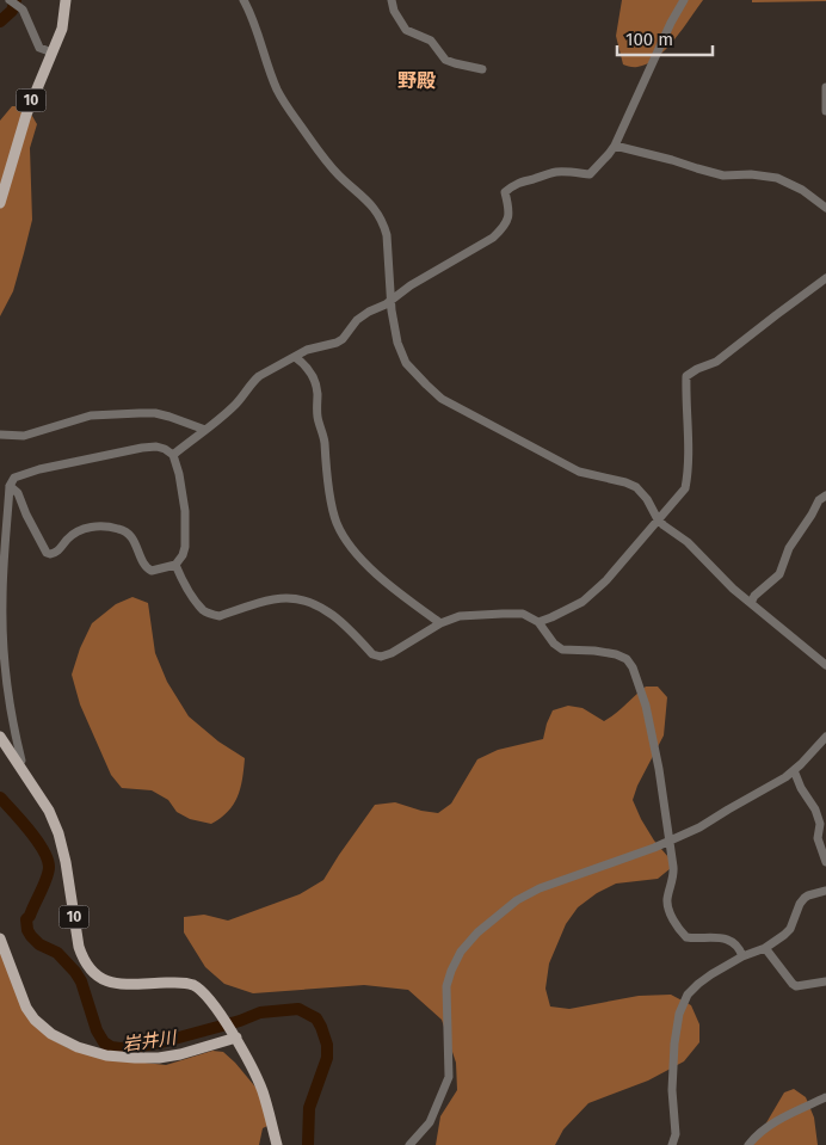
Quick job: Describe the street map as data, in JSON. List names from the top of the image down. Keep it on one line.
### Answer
{"streets":{"main road":["10"]},"districts":["野殿"],"water":["岩井川"],"scale_bar":"100 m"}
